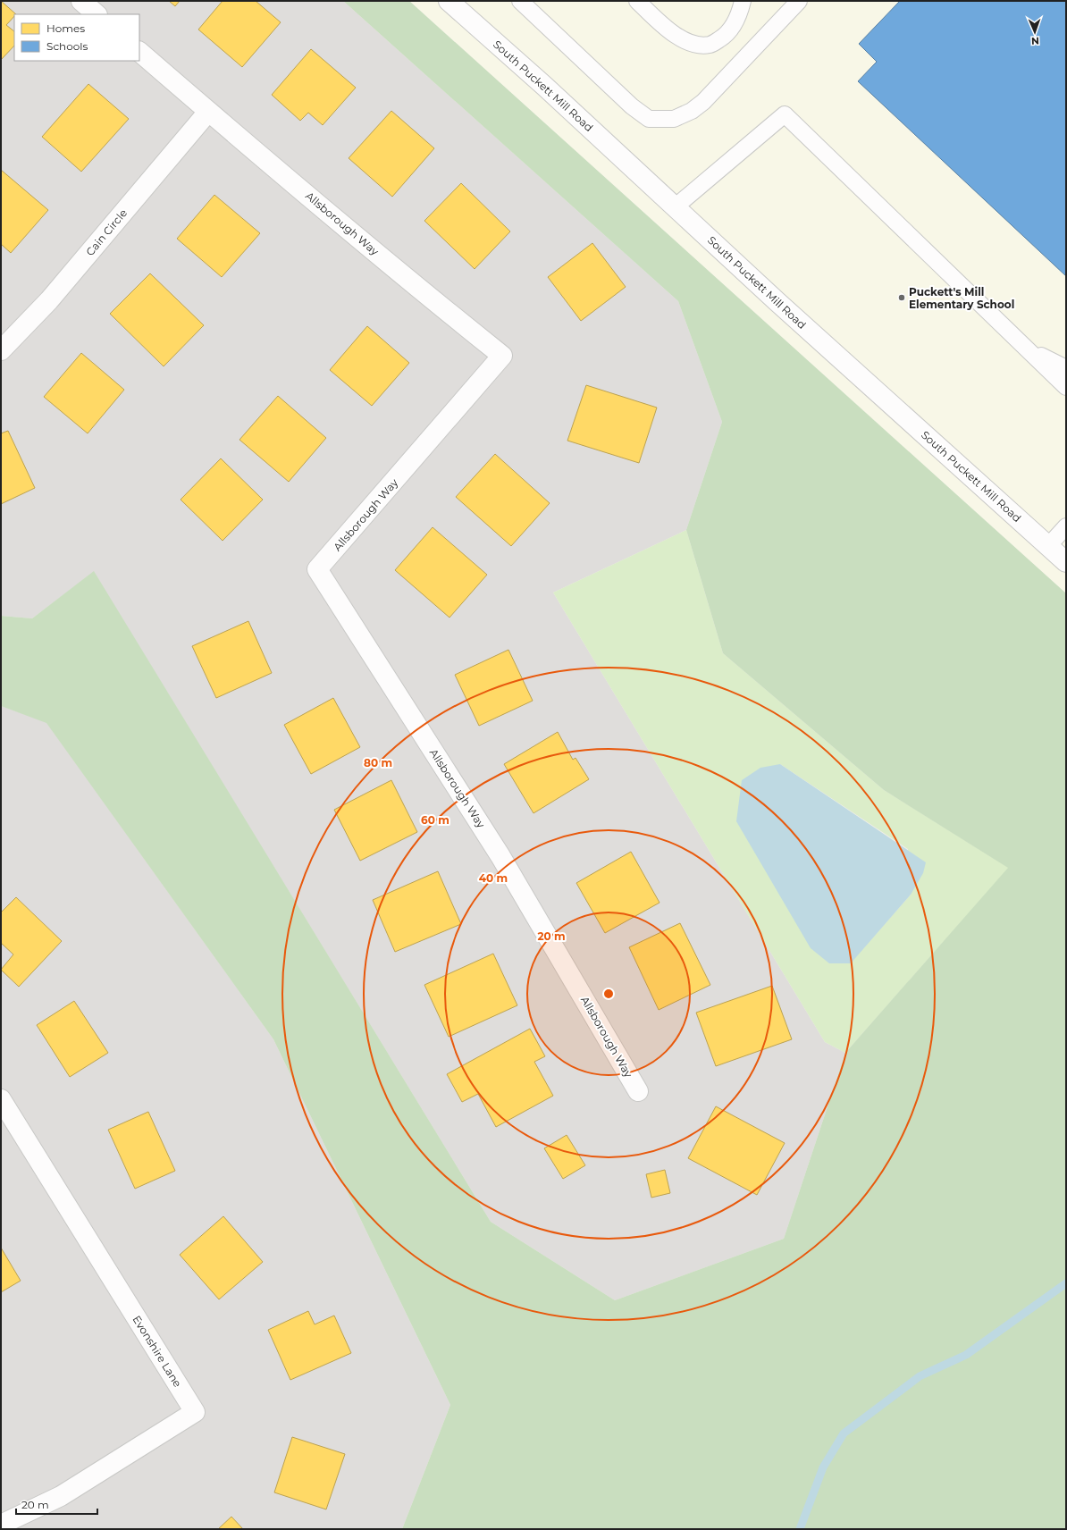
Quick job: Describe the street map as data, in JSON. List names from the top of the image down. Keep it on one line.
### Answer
{"streets":{"street":["South Puckett Mill Road","Allsborough Way","Cain Circle","Evonshire Lane"]},"crossings":[["Allsborough Way","Cain Circle"]],"places":["Puckett's Mill Elementary School"],"legend":["Homes","Schools"],"scale_bar":"20 m","north":"bottom","rings":["80 m","60 m","40 m","20 m"]}
